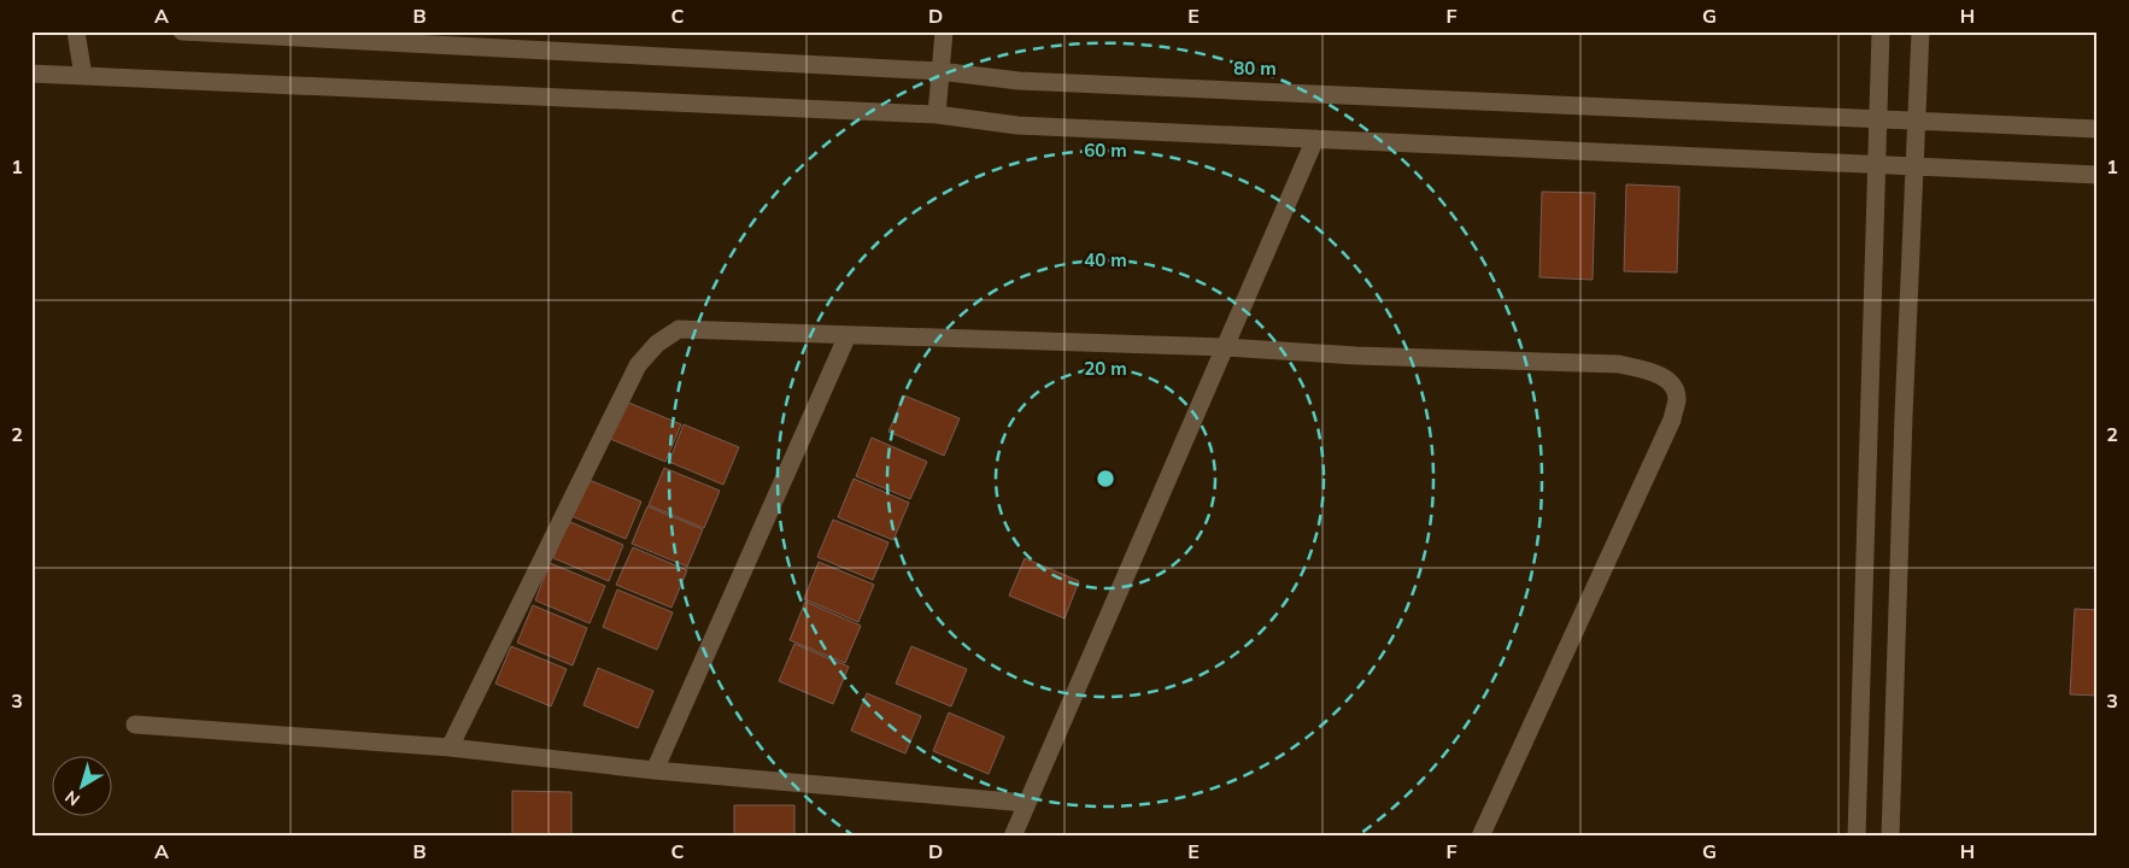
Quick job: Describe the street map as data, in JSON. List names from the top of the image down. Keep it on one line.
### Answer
{"north":"bottom left","grid":{"columns":["A","B","C","D","E","F","G","H"],"rows":["1","2","3"]},"rings":["80 m","60 m","40 m","20 m"]}
